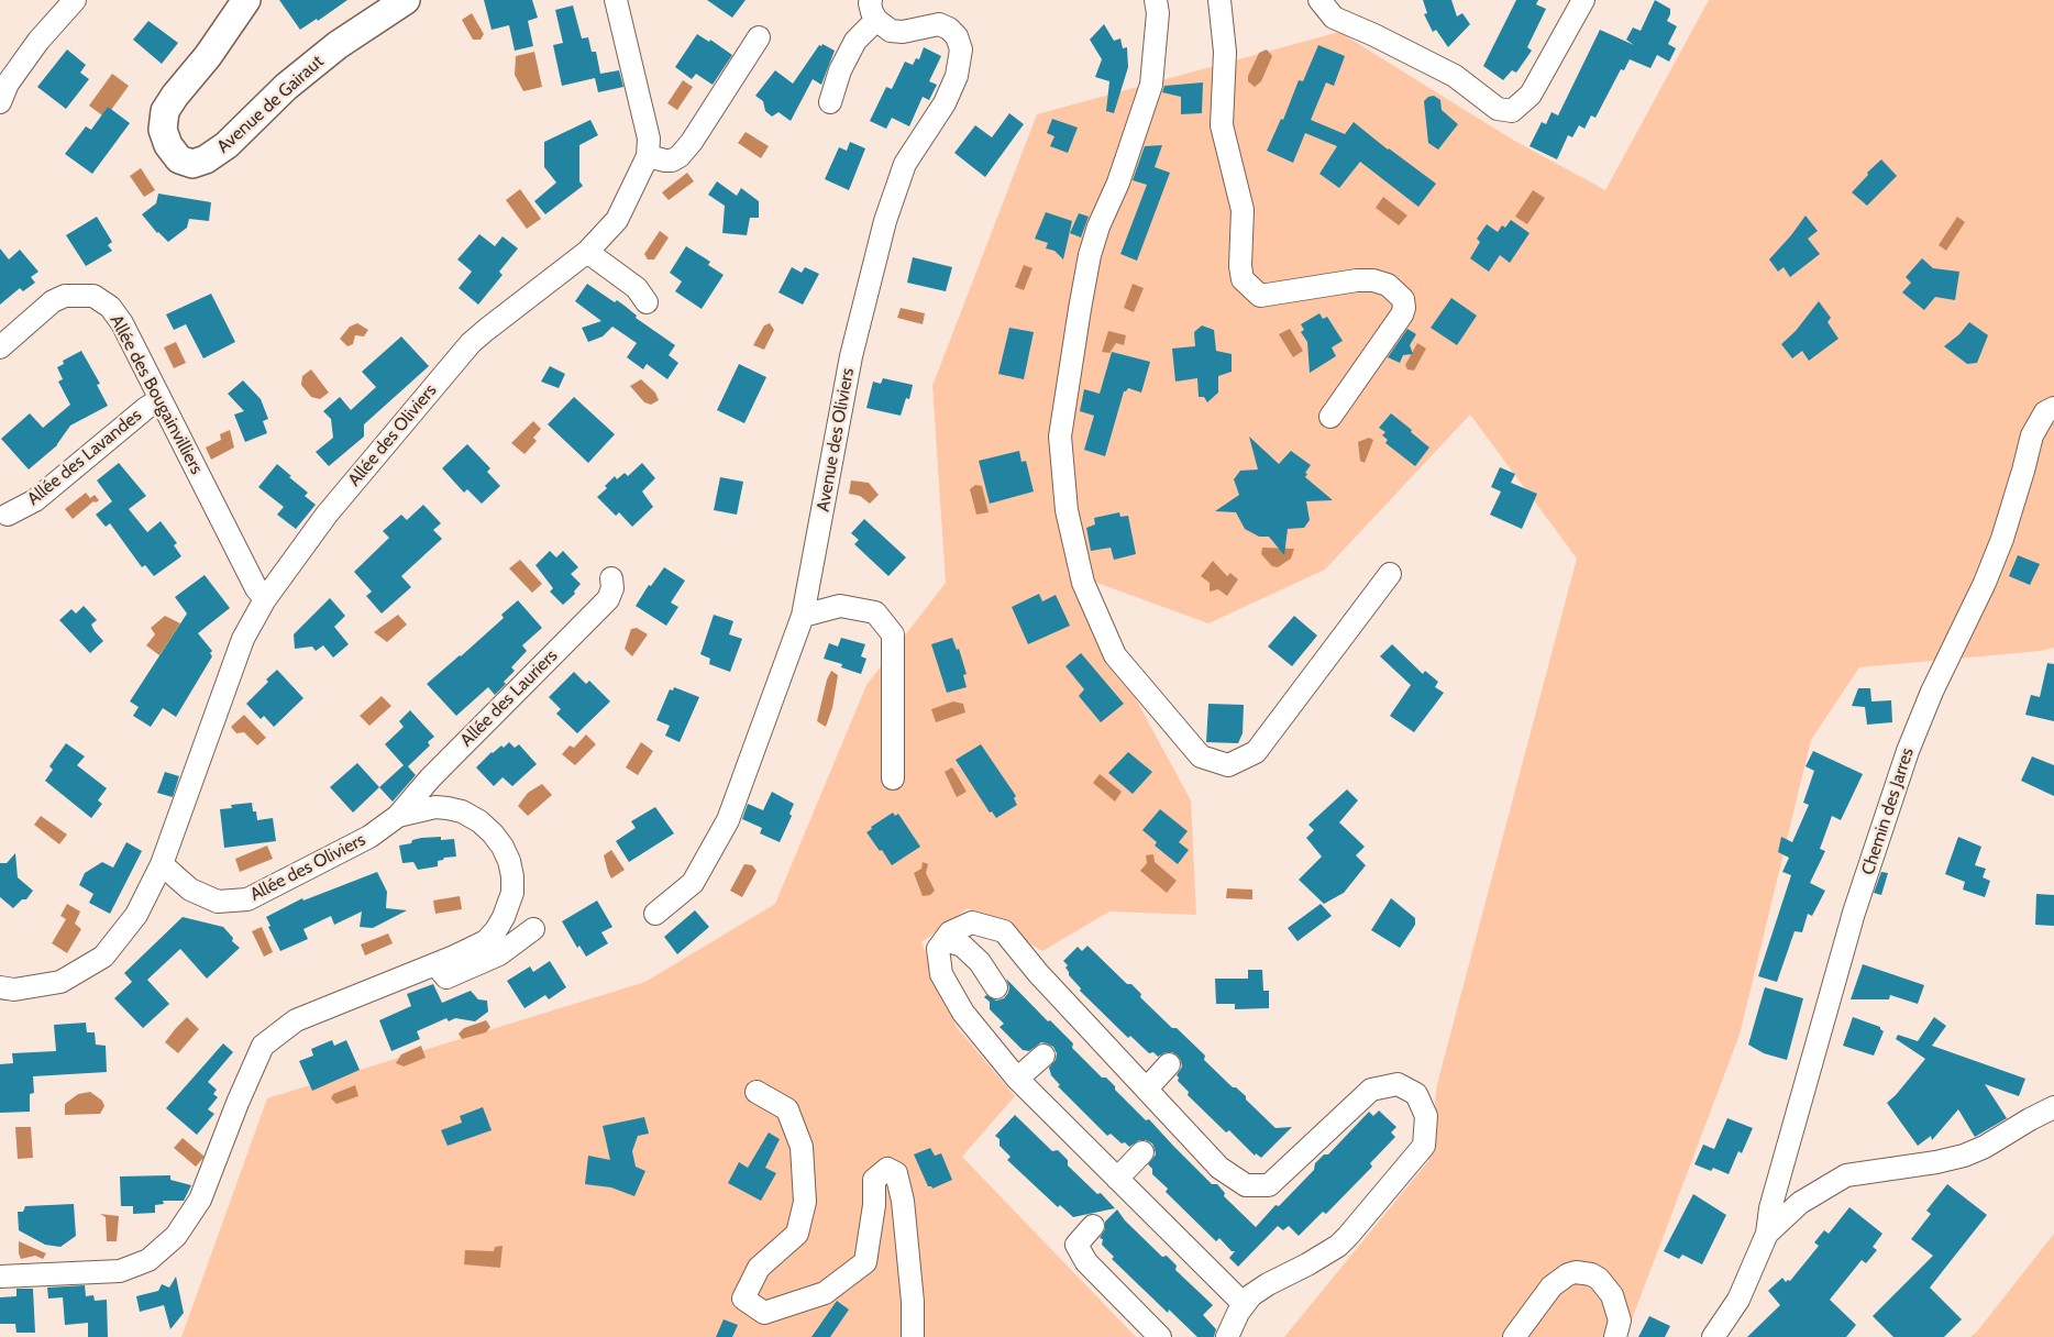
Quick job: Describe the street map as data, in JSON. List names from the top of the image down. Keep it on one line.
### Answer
{"streets":{"street":["Avenue de Gairaut","Allée des Bougainvilliers","Allée des Oliviers","Avenue des Oliviers","Allée des Lavandes","Allée des Lauriers","Chemin des Jarres"]},"crossings":[["Allée des Bougainvilliers","Allée des Oliviers"],["Allée des Bougainvilliers","Allée des Lavandes"],["Allée des Oliviers","Allée des Lauriers"]]}
